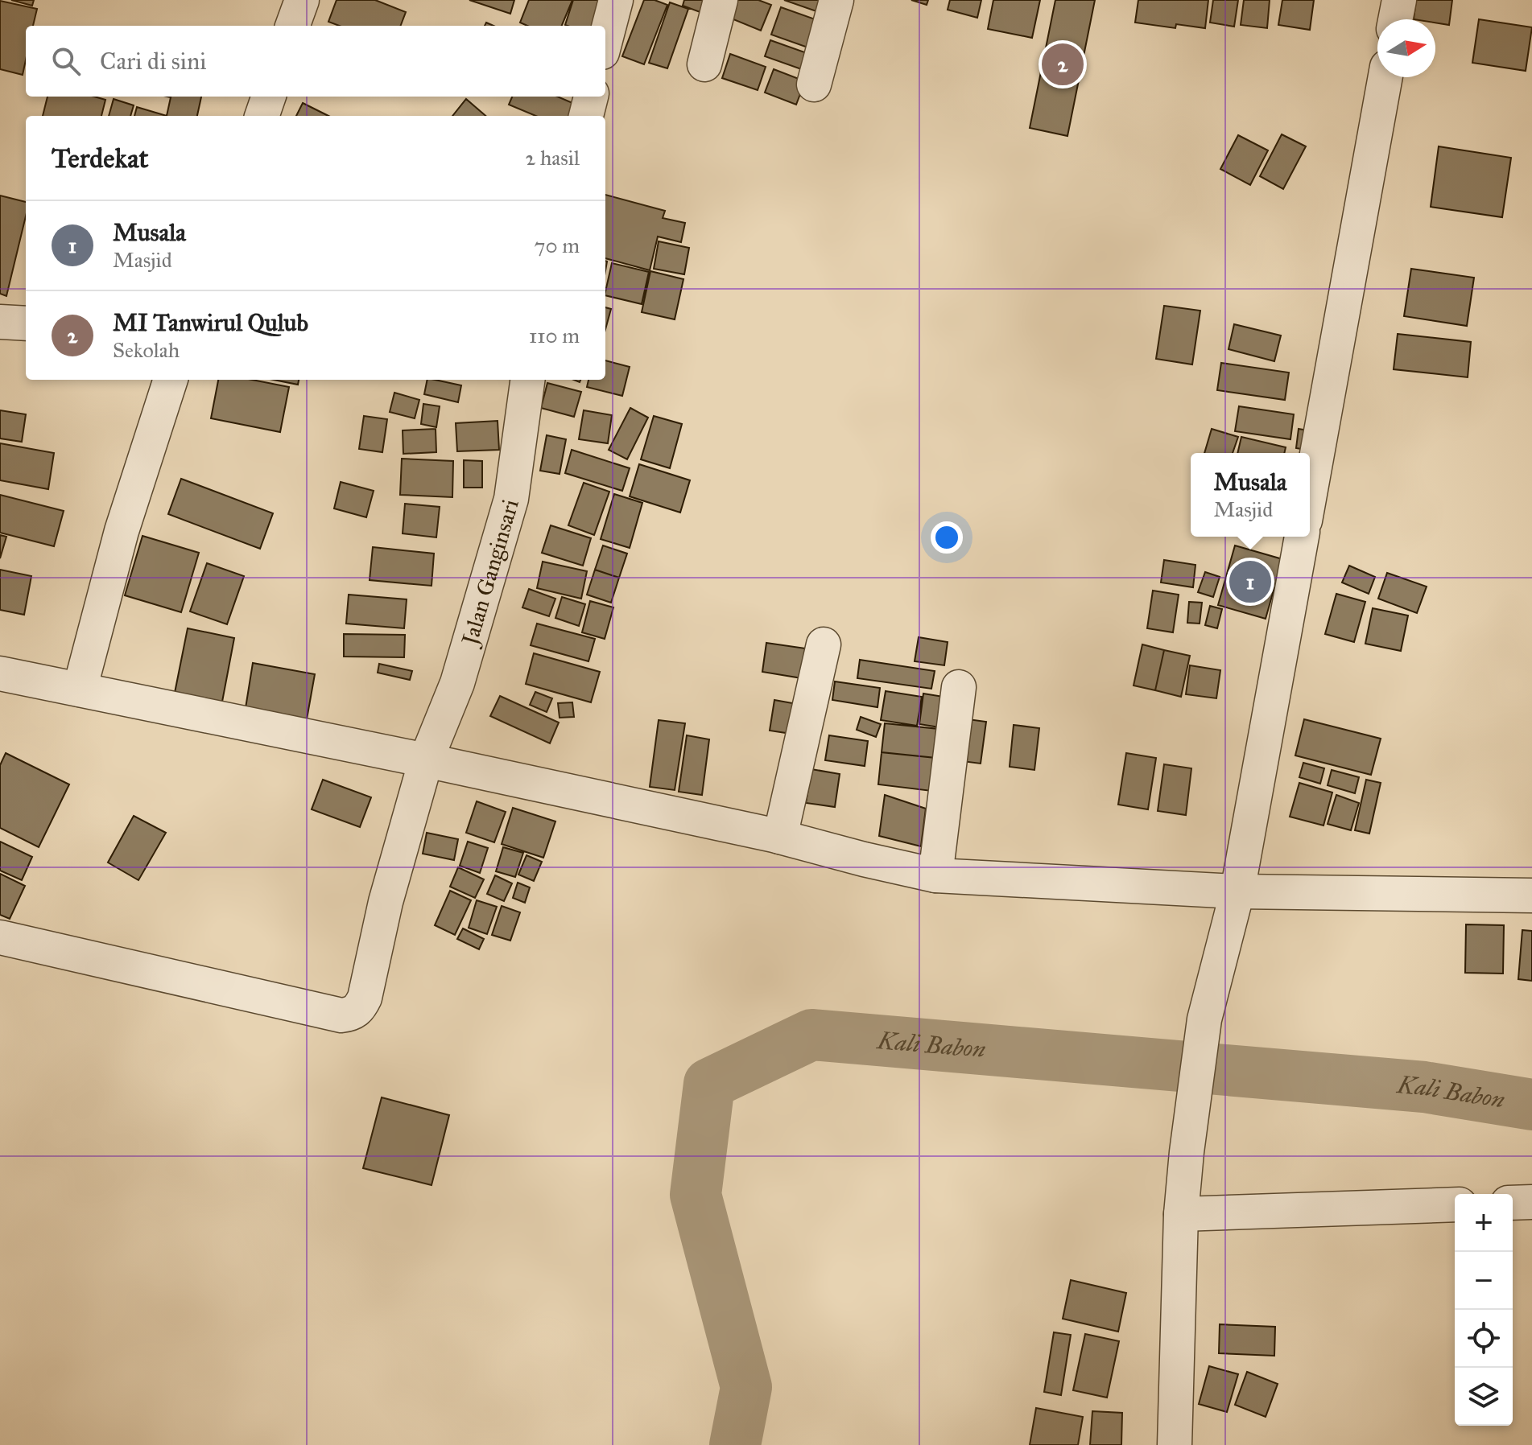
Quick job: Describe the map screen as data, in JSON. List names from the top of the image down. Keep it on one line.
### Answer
{"streets":{"street":["Jalan Ganginsari"]},"water":["Kali Babon"],"north":"right","page":{"search":"Cari di sini","pins":["2","1"],"heading":["Terdekat","2 hasil"],"list":[{"mark":"1","name":"Musala","note":"Masjid","value":"70 m"},{"mark":"2","name":"MI Tanwirul Qulub","note":"Sekolah","value":"110 m"}],"popup":["Musala","Masjid"],"map_buttons":["+","−"]}}
